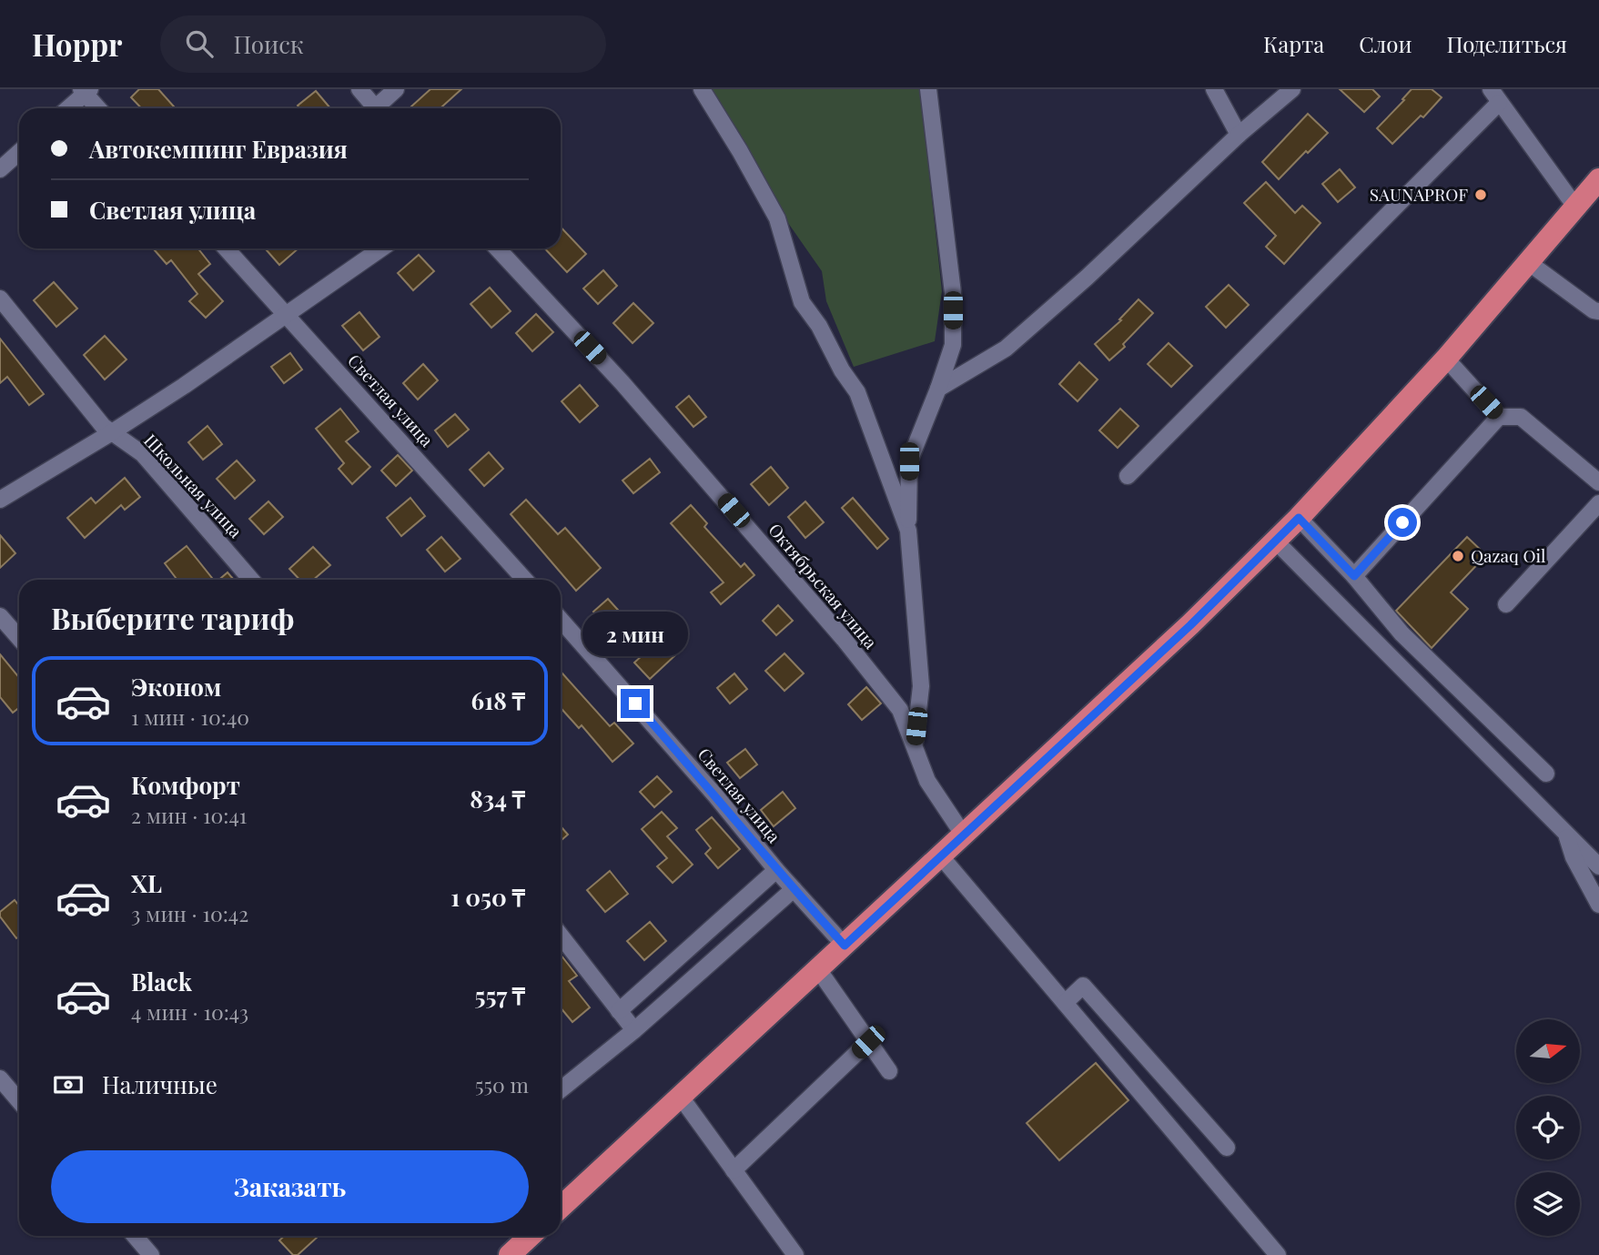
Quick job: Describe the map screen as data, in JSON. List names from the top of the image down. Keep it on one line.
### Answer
{"streets":{"street":["Светлая улица","Школьная улица","Октябрьская улица"]},"places":["SAUNAPROF","Qazaq Oil"],"north":"right","page":{"header":"Hoppr","search":"Поиск","nav":["Карта","Слои","Поделиться"],"banner":["Автокемпинг Евразия","Светлая улица"],"heading":"Выберите тариф","bubble":"2 мин","list":[{"name":"Эконом","note":"1 мин · 10:40","value":"618 ₸"},{"name":"Комфорт","note":"2 мин · 10:41","value":"834 ₸"},{"name":"XL","note":"3 мин · 10:42","value":"1 050 ₸"},{"name":"Black","note":"4 мин · 10:43","value":"557 ₸"}],"pay":["Наличные","550 m"],"buttons":"Заказать"}}
